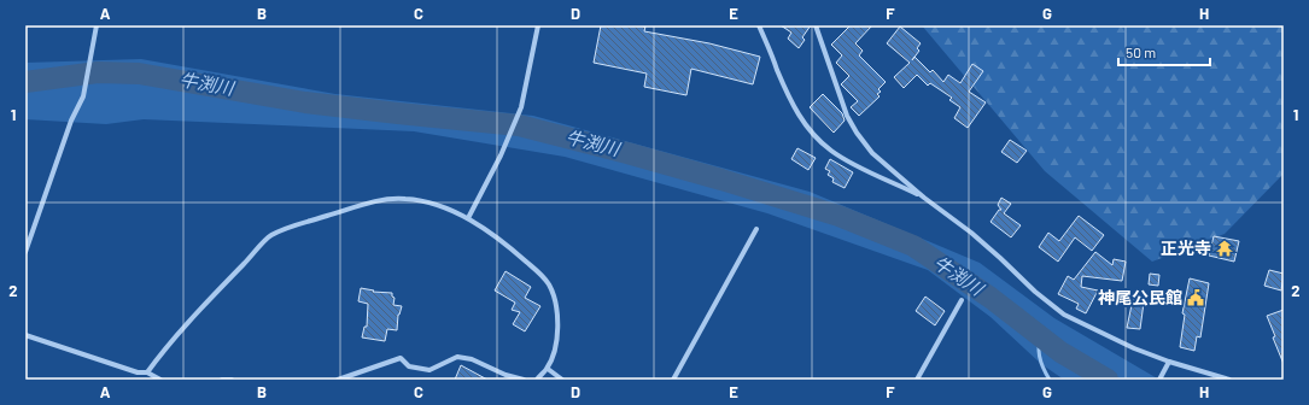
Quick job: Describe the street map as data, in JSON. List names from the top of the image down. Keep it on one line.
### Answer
{"water":["牛渕川"],"places":{"temple":["正光寺"],"public building":["神尾公民館"]},"scale_bar":"50 m","grid":{"columns":["A","B","C","D","E","F","G","H"],"rows":["1","2"]}}
